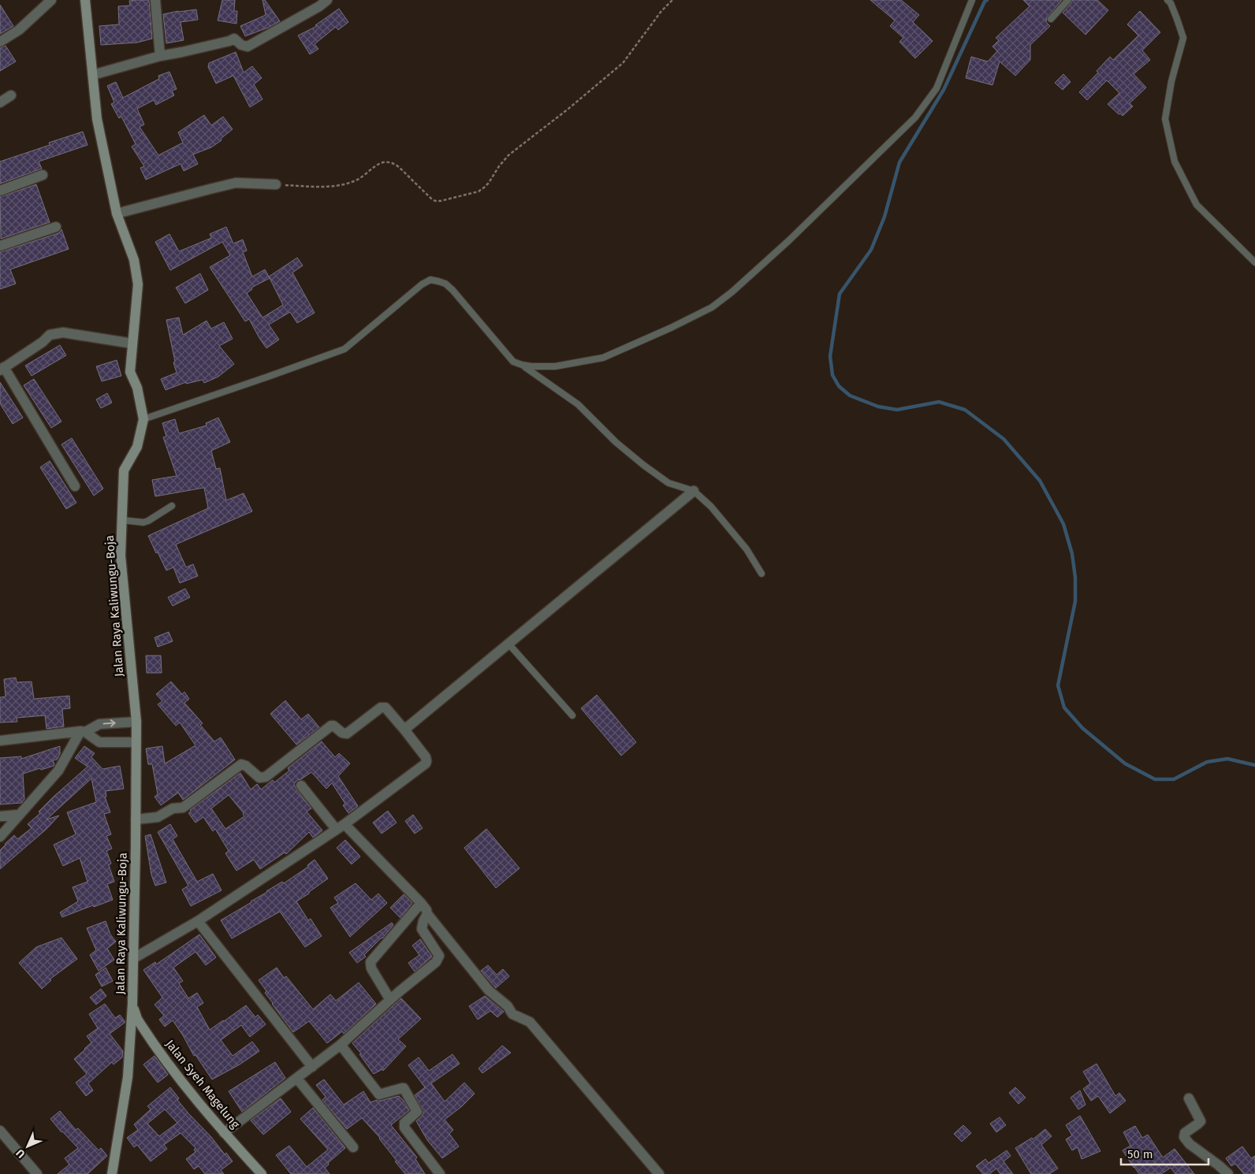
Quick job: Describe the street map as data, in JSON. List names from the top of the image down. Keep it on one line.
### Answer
{"streets":{"main road":["Jalan Raya Kaliwungu-Boja","Jalan Syeh Magelung"]},"crossings":[["Jalan Raya Kaliwungu-Boja","Jalan Syeh Magelung"]],"scale_bar":"50 m","north":"bottom left"}
